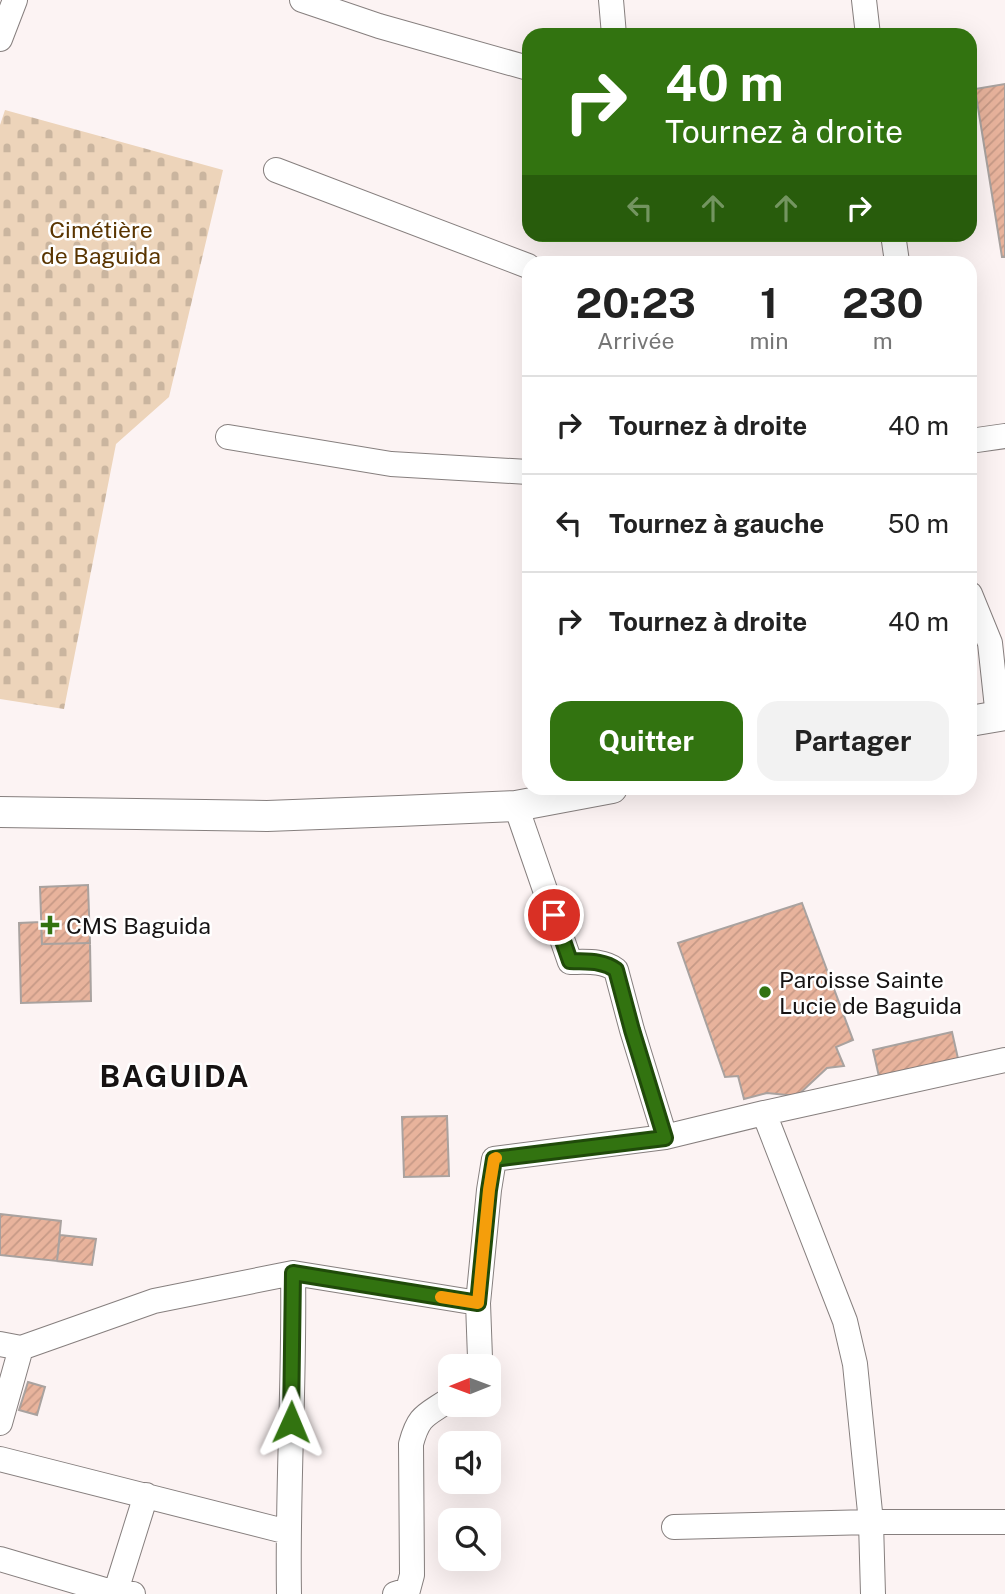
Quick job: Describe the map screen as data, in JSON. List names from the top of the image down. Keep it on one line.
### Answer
{"districts":["BAGUIDA"],"parks":["Cimétière de Baguida"],"places":{"health":["CMS Baguida"],"other":["Paroisse Sainte Lucie de Baguida"]},"north":"left","page":{"turn":["40 m","Tournez à droite"],"eta":["20:23","Arrivée","1","min","230","m"],"list":[{"name":"Tournez à droite","value":"40 m"},{"name":"Tournez à gauche","value":"50 m"},{"name":"Tournez à droite","value":"40 m"}],"buttons":["Quitter","Partager"]}}
